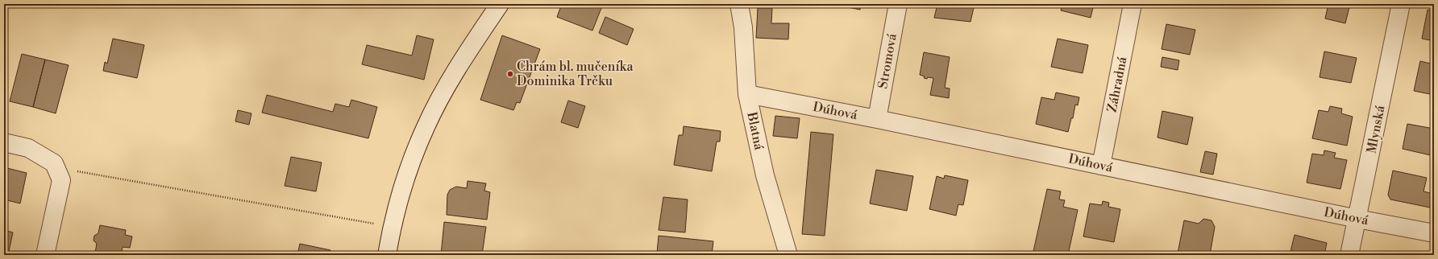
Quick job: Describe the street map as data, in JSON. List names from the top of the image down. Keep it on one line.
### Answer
{"streets":{"street":["Stromová","Záhradná","Dúhová","Mlynská","Blatná"]},"crossings":[["Stromová","Dúhová"],["Záhradná","Dúhová"],["Dúhová","Mlynská"],["Dúhová","Blatná"]],"places":["Chrám bl. mučeníka Dominika Trčku"]}
